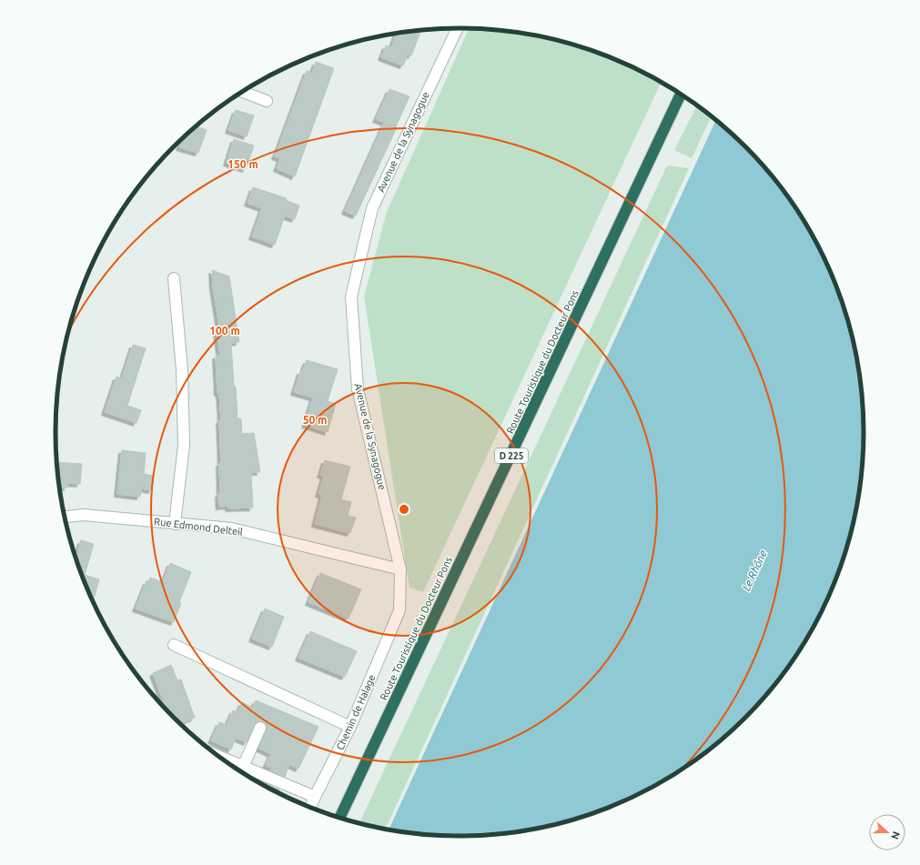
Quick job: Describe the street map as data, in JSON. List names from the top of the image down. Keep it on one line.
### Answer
{"streets":{"highway":["Route Touristique du Docteur Pons","D 225"],"street":["Avenue de la Synagogue","Rue Edmond Delteil","Chemin de Halage"]},"crossings":[["Avenue de la Synagogue","Rue Edmond Delteil"],["Avenue de la Synagogue","Chemin de Halage"]],"water":["Le Rhône"],"north":"right","rings":["150 m","100 m","50 m"]}
